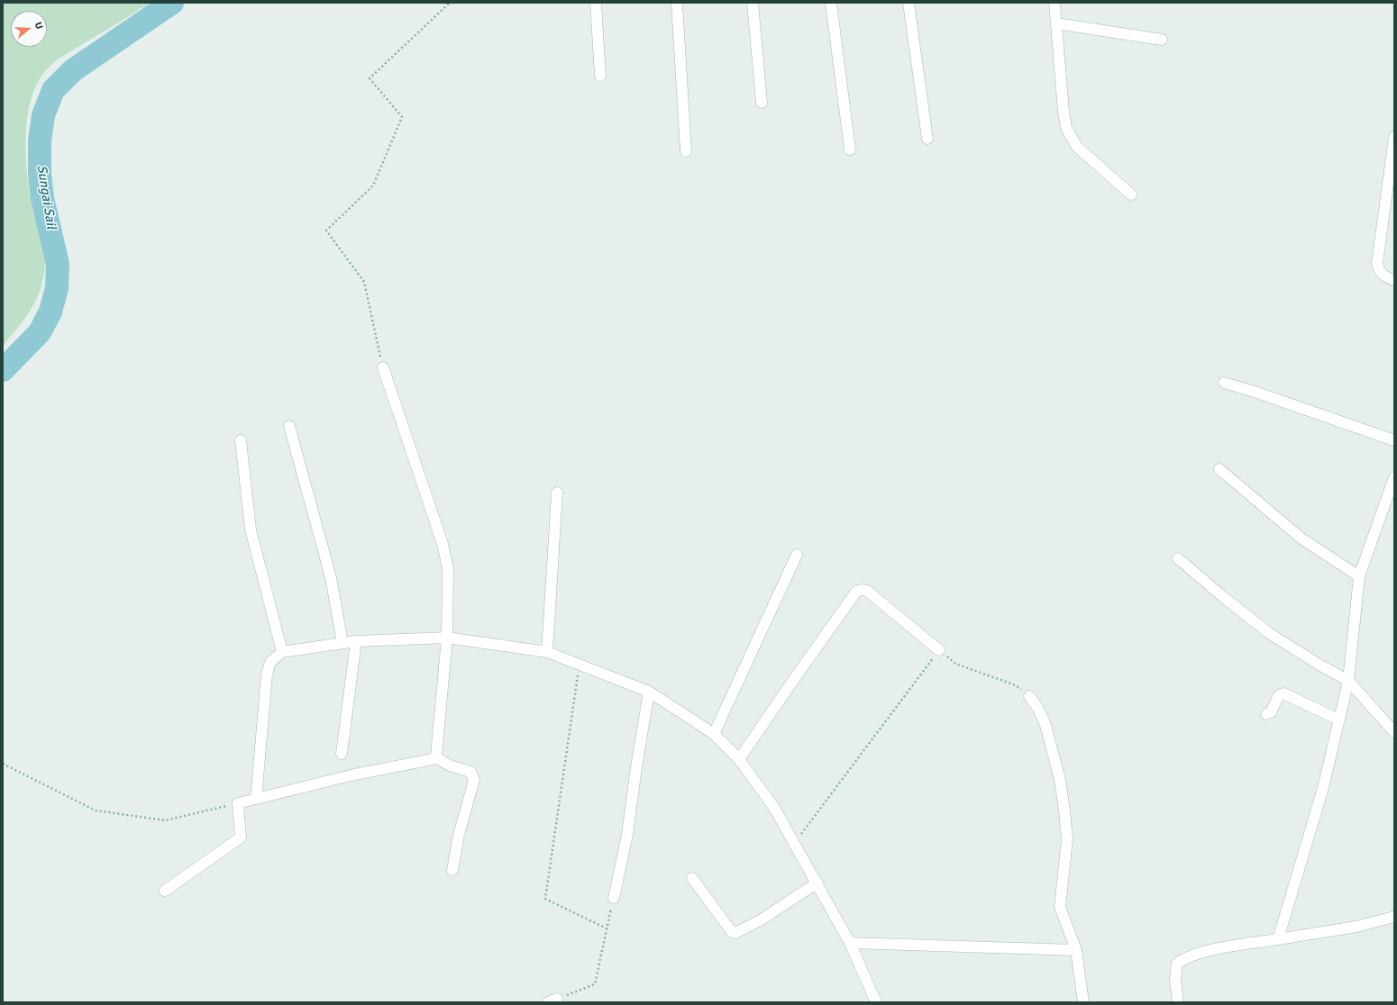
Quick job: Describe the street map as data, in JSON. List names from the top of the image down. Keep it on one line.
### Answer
{"water":["Sungai Sail"],"north":"right"}
